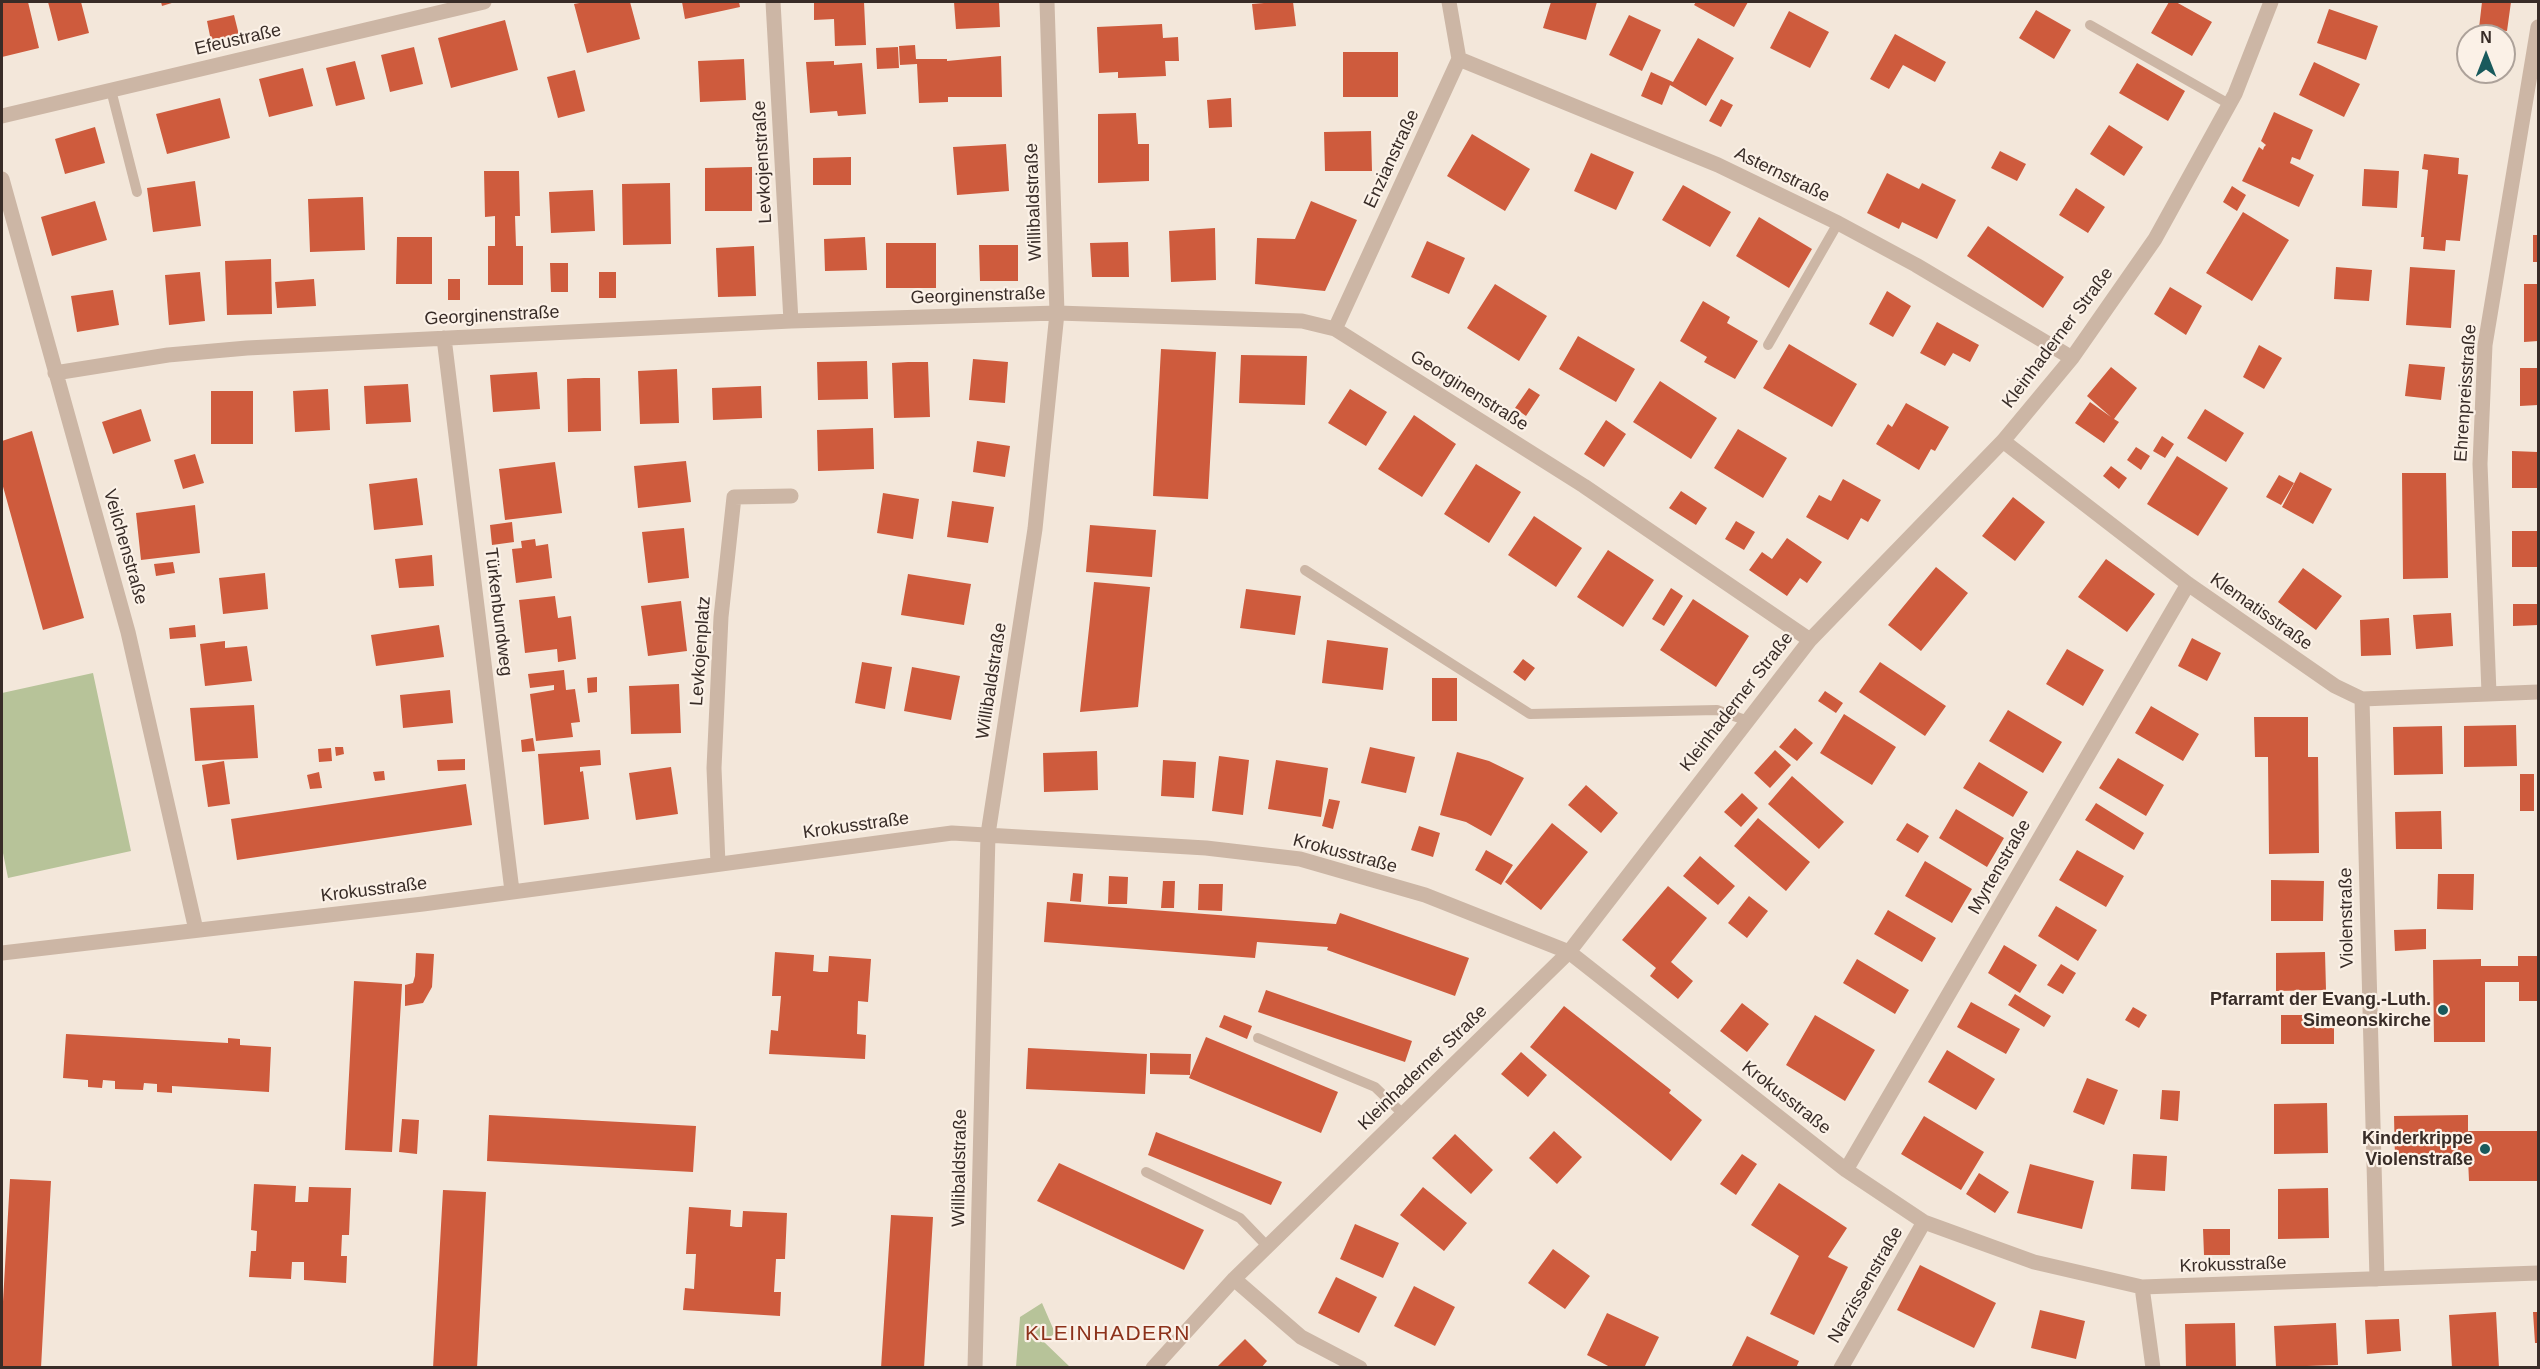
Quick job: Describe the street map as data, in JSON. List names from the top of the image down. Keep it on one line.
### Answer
{"streets":{"street":["Efeustraße","Enzianstraße","Levkojenstraße","Asternstraße","Willibaldstraße","Georginenstraße","Kleinhaderner Straße","Ehrenpreisstraße","Veilchenstraße","Türkenbundweg","Klematisstraße","Levkojenplatz","Krokusstraße","Myrtenstraße","Violenstraße","Narzissenstraße"]},"crossings":[["Enzianstraße","Asternstraße"],["Enzianstraße","Georginenstraße"],["Levkojenstraße","Georginenstraße"],["Asternstraße","Kleinhaderner Straße"],["Willibaldstraße","Georginenstraße"],["Willibaldstraße","Krokusstraße"],["Georginenstraße","Kleinhaderner Straße"],["Georginenstraße","Veilchenstraße"],["Georginenstraße","Türkenbundweg"],["Kleinhaderner Straße","Klematisstraße"],["Kleinhaderner Straße","Krokusstraße"],["Ehrenpreisstraße","Klematisstraße"],["Veilchenstraße","Krokusstraße"],["Türkenbundweg","Krokusstraße"],["Klematisstraße","Myrtenstraße"],["Klematisstraße","Violenstraße"],["Levkojenplatz","Krokusstraße"],["Krokusstraße","Myrtenstraße"],["Krokusstraße","Violenstraße"],["Krokusstraße","Narzissenstraße"]],"districts":["KLEINHADERN"],"places":["Pfarramt der Evang.-Luth. Simeonskirche","Kinderkrippe Violenstraße"],"north":"top"}
